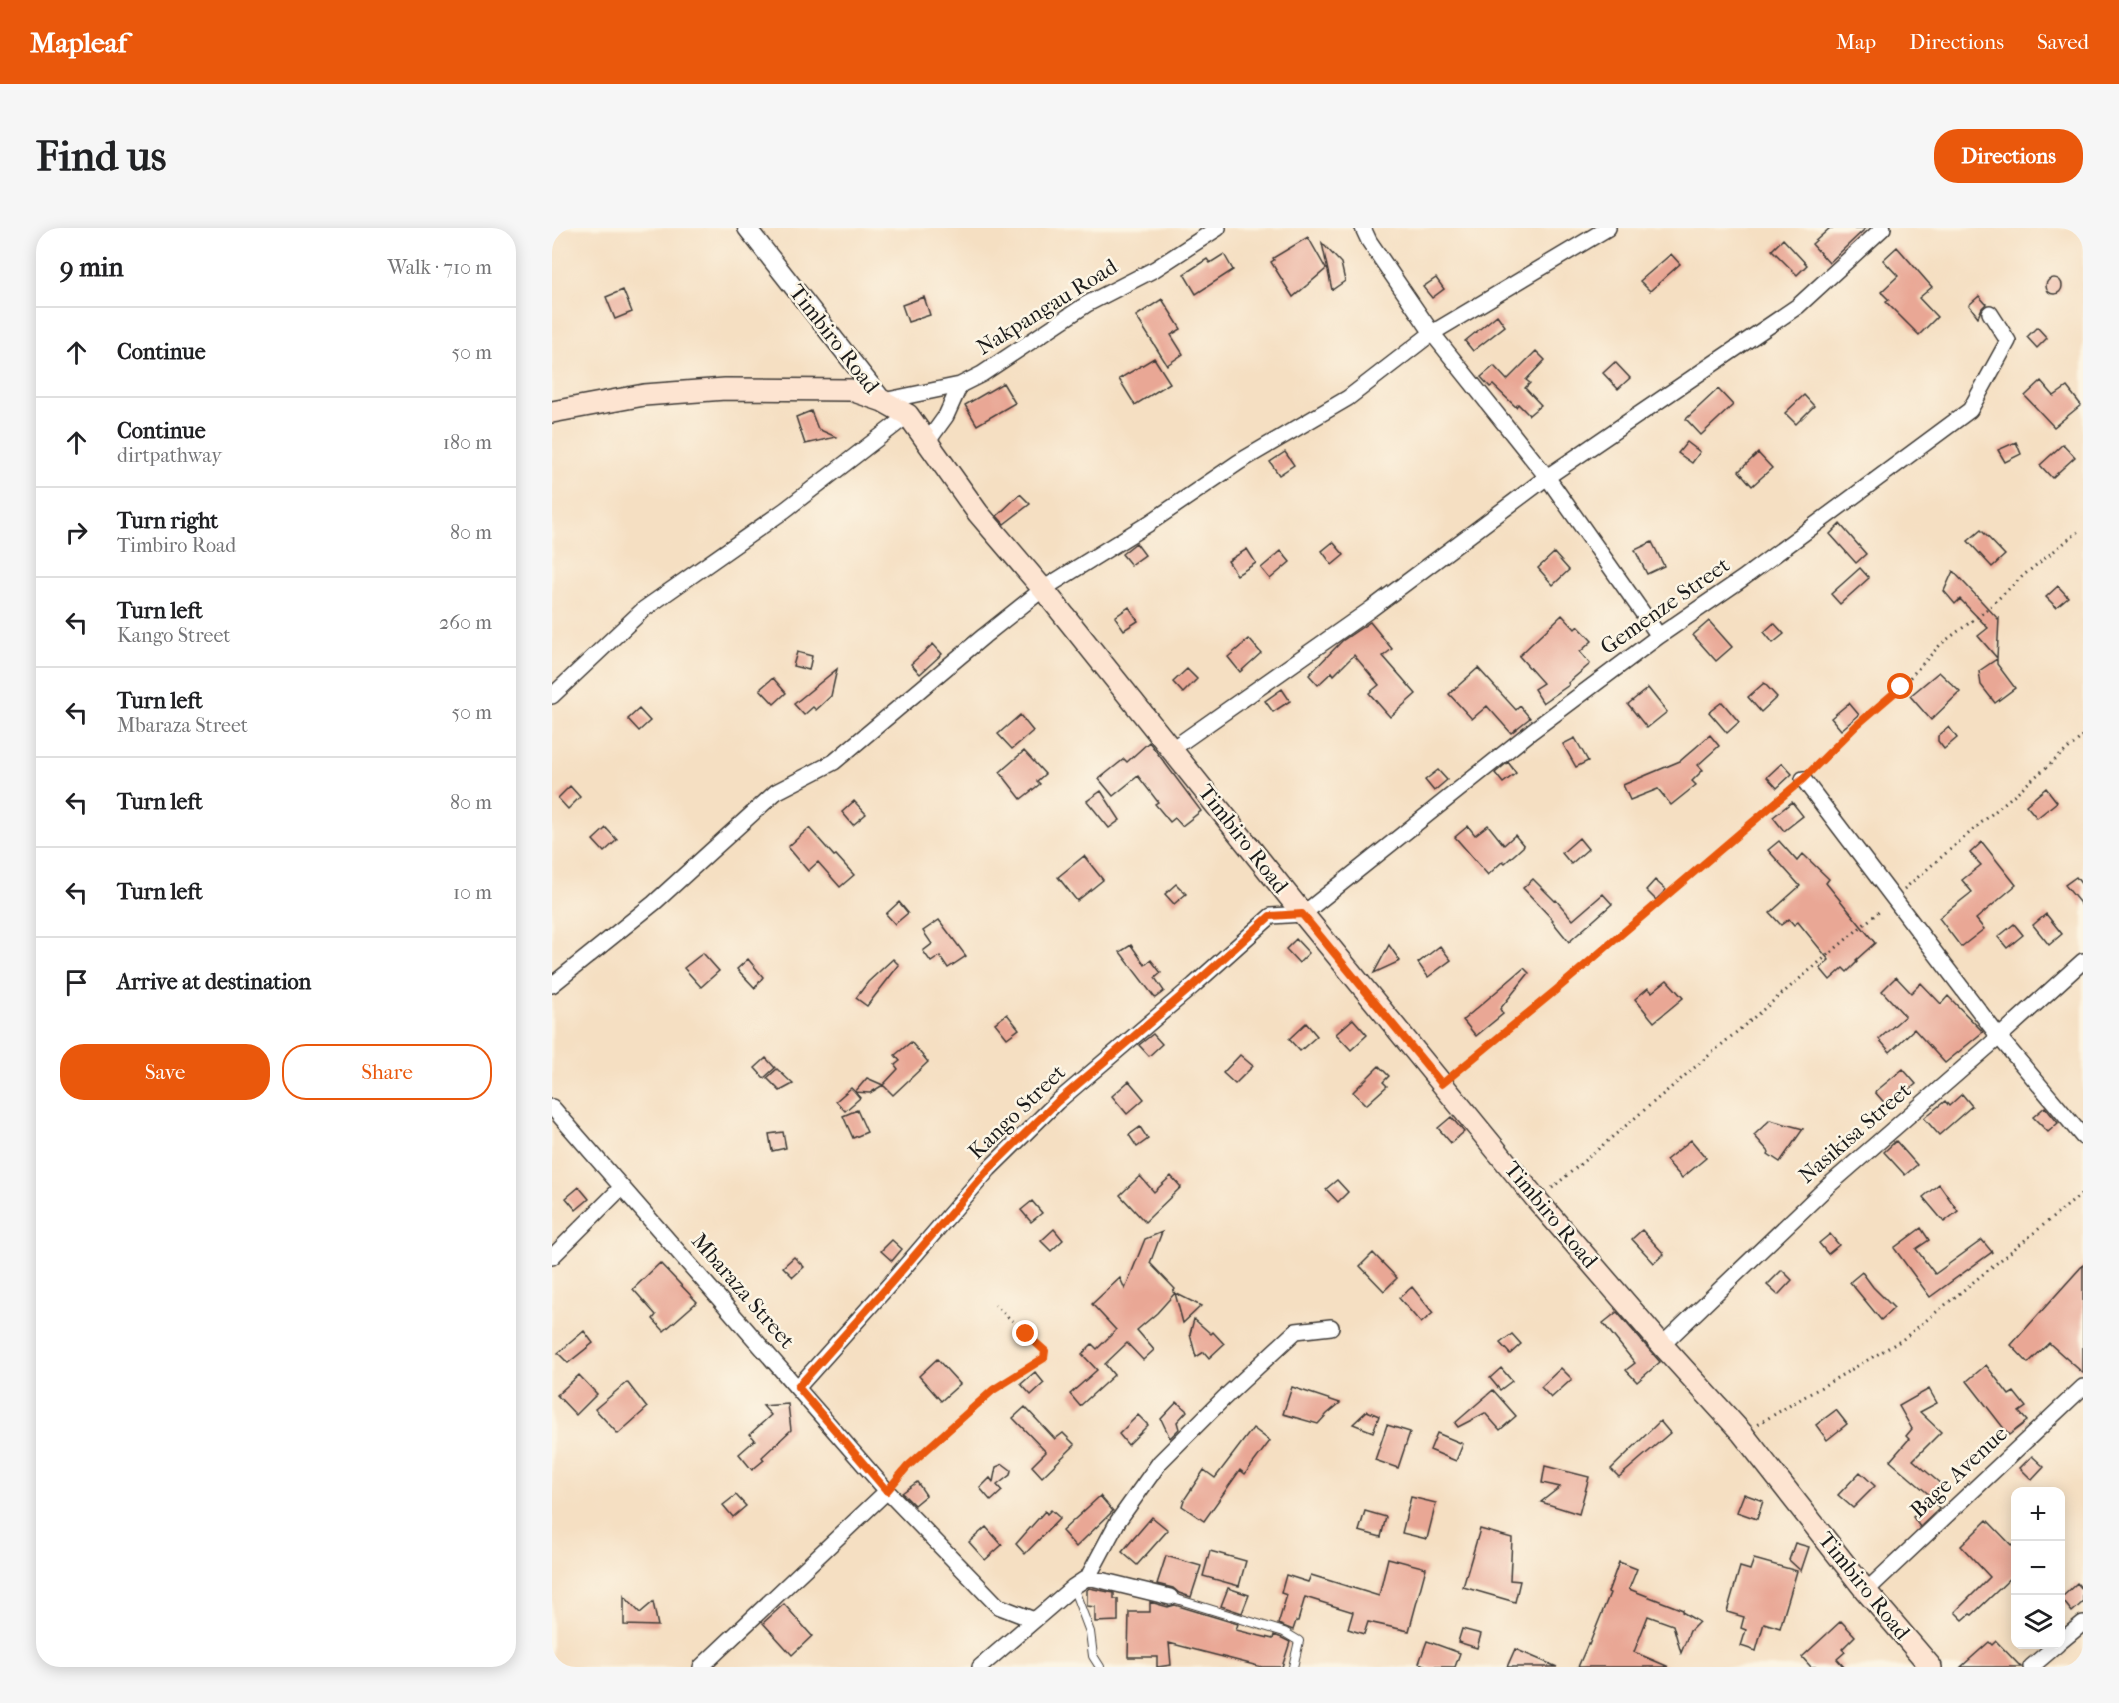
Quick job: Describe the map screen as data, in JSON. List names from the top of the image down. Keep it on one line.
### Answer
{"streets":{"main road":["Timbiro Road"],"street":["Nakpangau Road","Gemenze Street","Kango Street","Nasikisa Street","Mbaraza Street","Bage Avenue"]},"crossings":[["Nakpangau Road","Timbiro Road"],["Timbiro Road","Gemenze Street"],["Timbiro Road","Kango Street"],["Timbiro Road","Nasikisa Street"],["Timbiro Road","Bage Avenue"],["Gemenze Street","Kango Street"],["Kango Street","Mbaraza Street"]],"page":{"header":"Mapleaf","nav":["Map","Directions","Saved"],"buttons":["Directions",["Save","Share"]],"title":"Find us","heading":["9 min","Walk · 710 m"],"list":[["Continue","50 m"],["Continue","dirtpathway","180 m"],["Turn right","Timbiro Road","80 m"],["Turn left","Kango Street","260 m"],["Turn left","Mbaraza Street","50 m"],["Turn left","80 m"],["Turn left","10 m"],"Arrive at destination"],"map_buttons":["+","−"]}}
